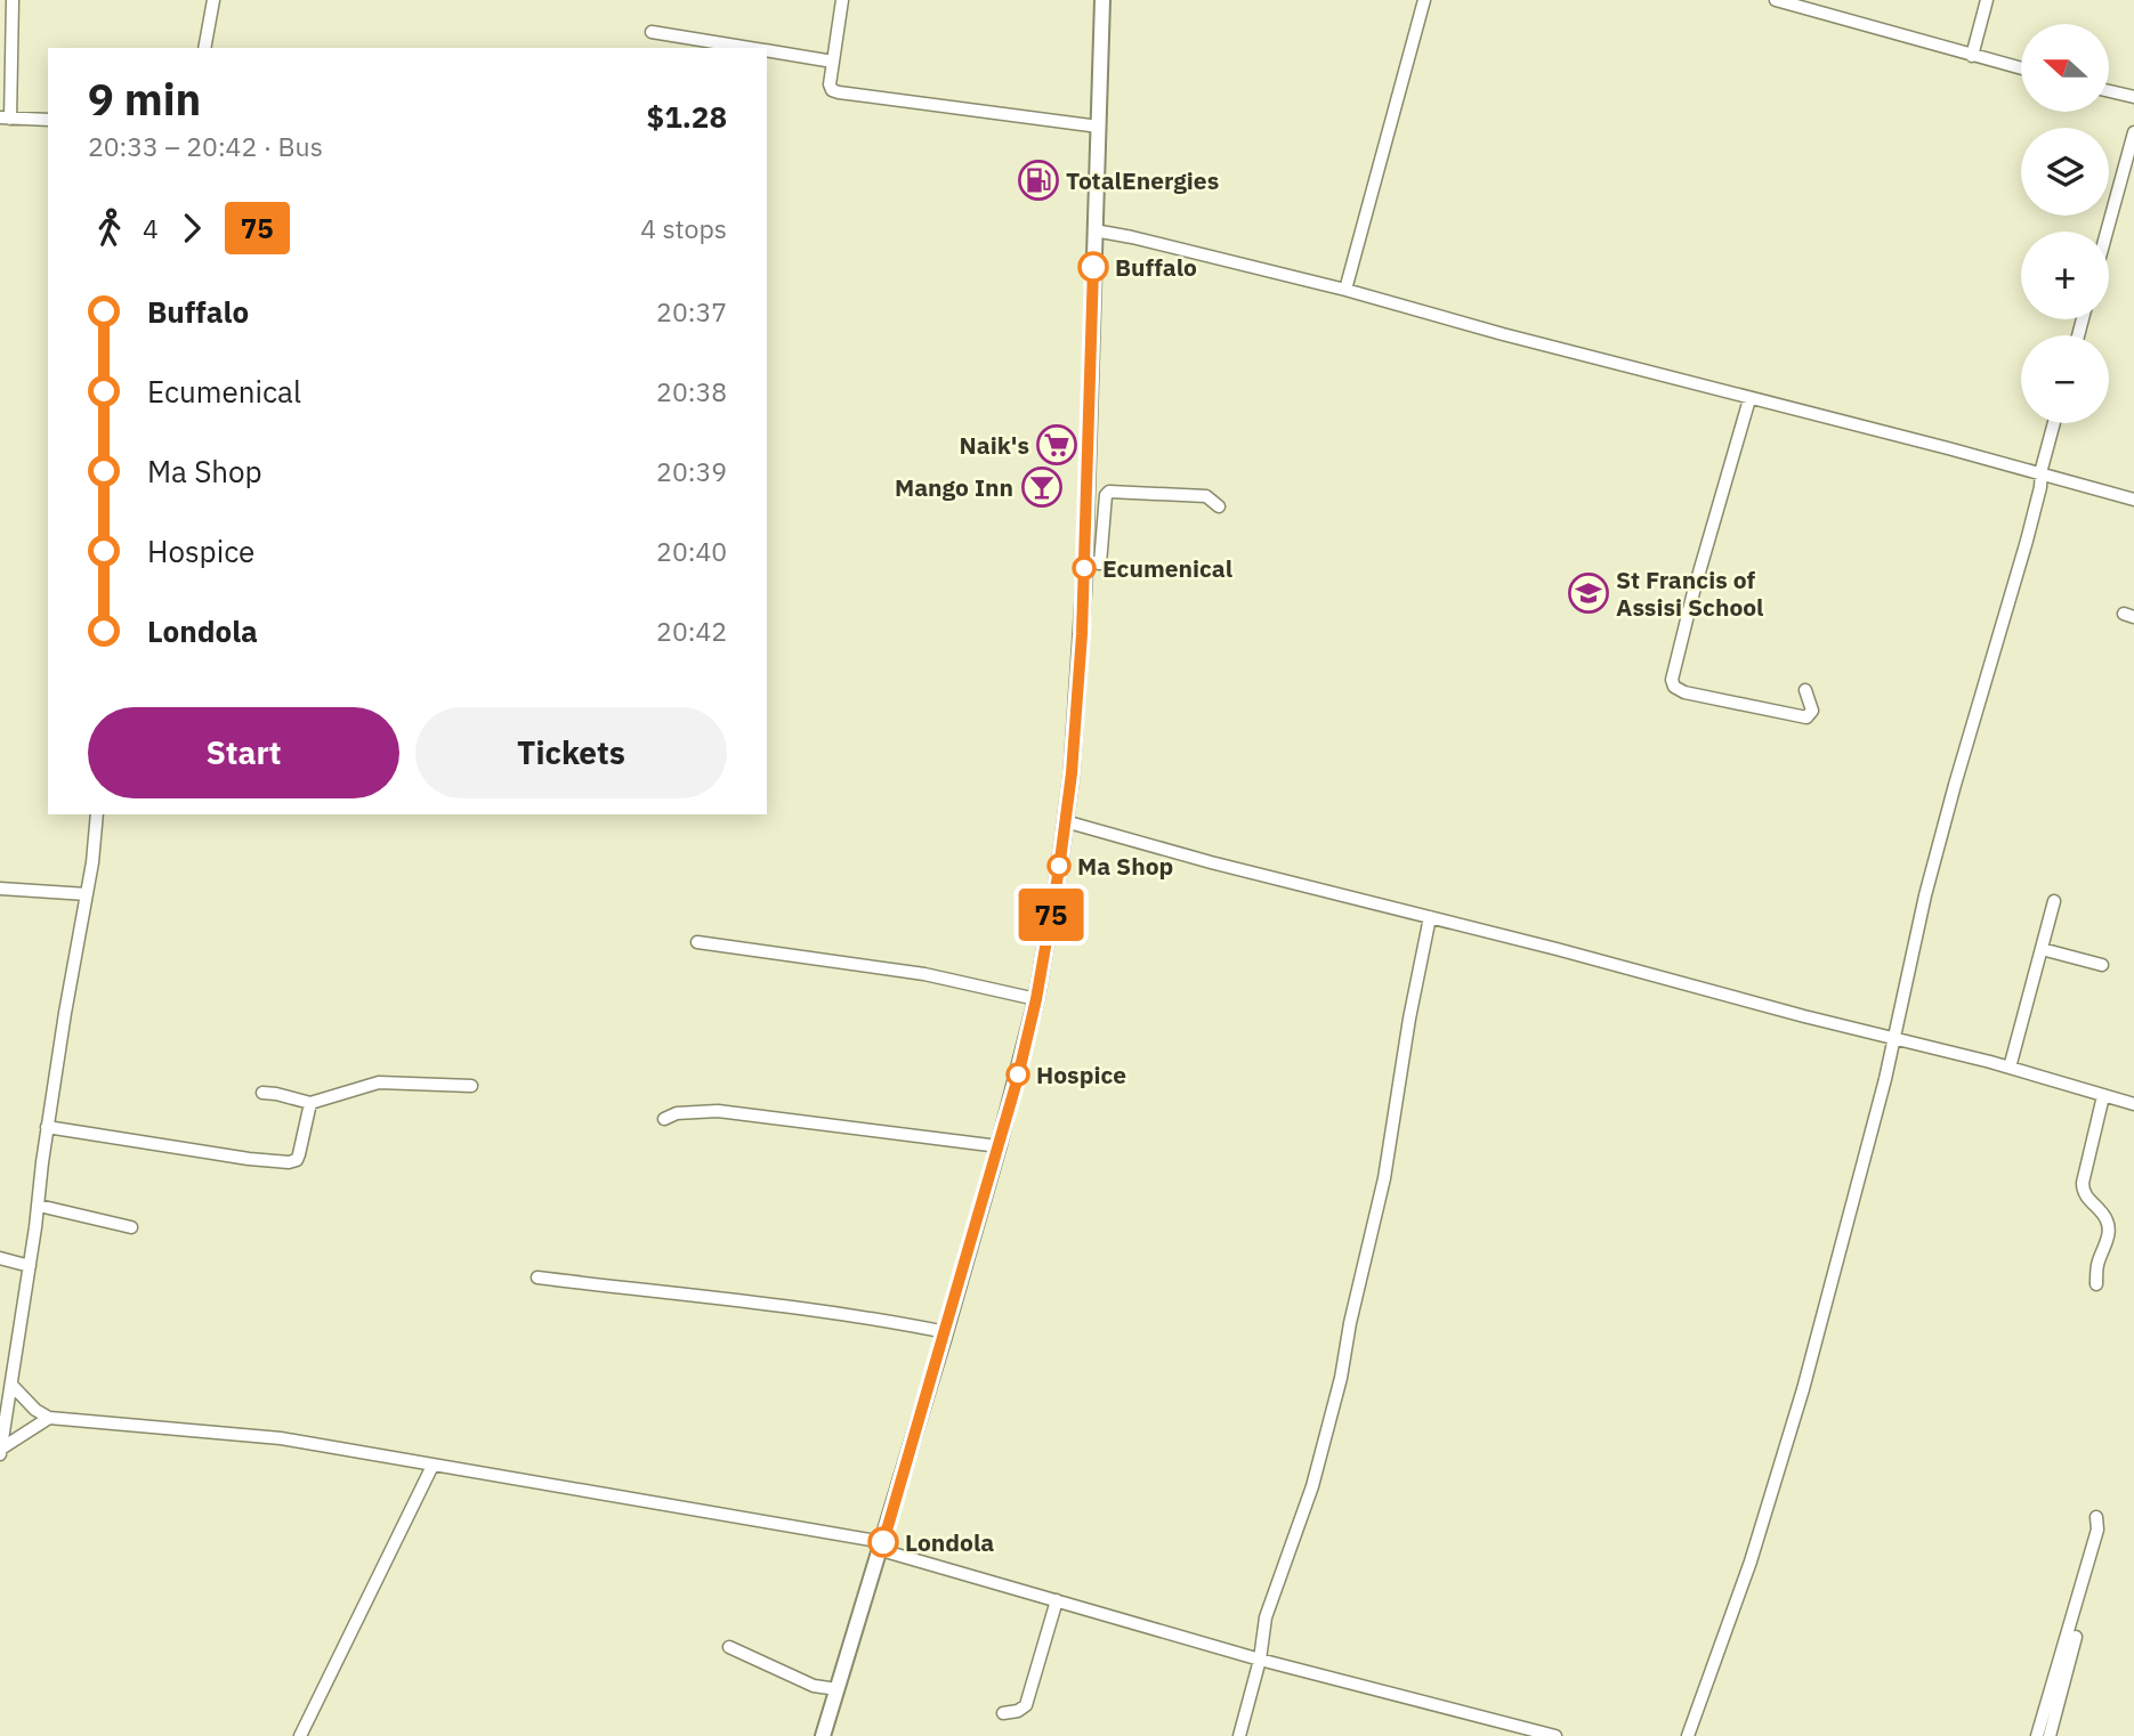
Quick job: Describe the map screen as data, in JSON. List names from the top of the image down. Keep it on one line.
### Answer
{"places":{"fuel station":["TotalEnergies"],"other":["Buffalo","Ecumenical","Ma Shop","Hospice","Londola"],"supermarket":["Naik's"],"bar":["Mango Inn"],"school or university":["St Francis of Assisi School"]},"lines":["bus line 75"],"north":"left","page":{"on_map":"75","map_buttons":["+","−"],"heading":["9 min","20:33 – 20:42 · Bus","$1.28"],"legs":["4","75","4 stops"],"list":[{"name":"Buffalo","value":"20:37"},{"name":"Ecumenical","value":"20:38"},{"name":"Ma Shop","value":"20:39"},{"name":"Hospice","value":"20:40"},{"name":"Londola","value":"20:42"}],"buttons":["Start","Tickets"]}}
